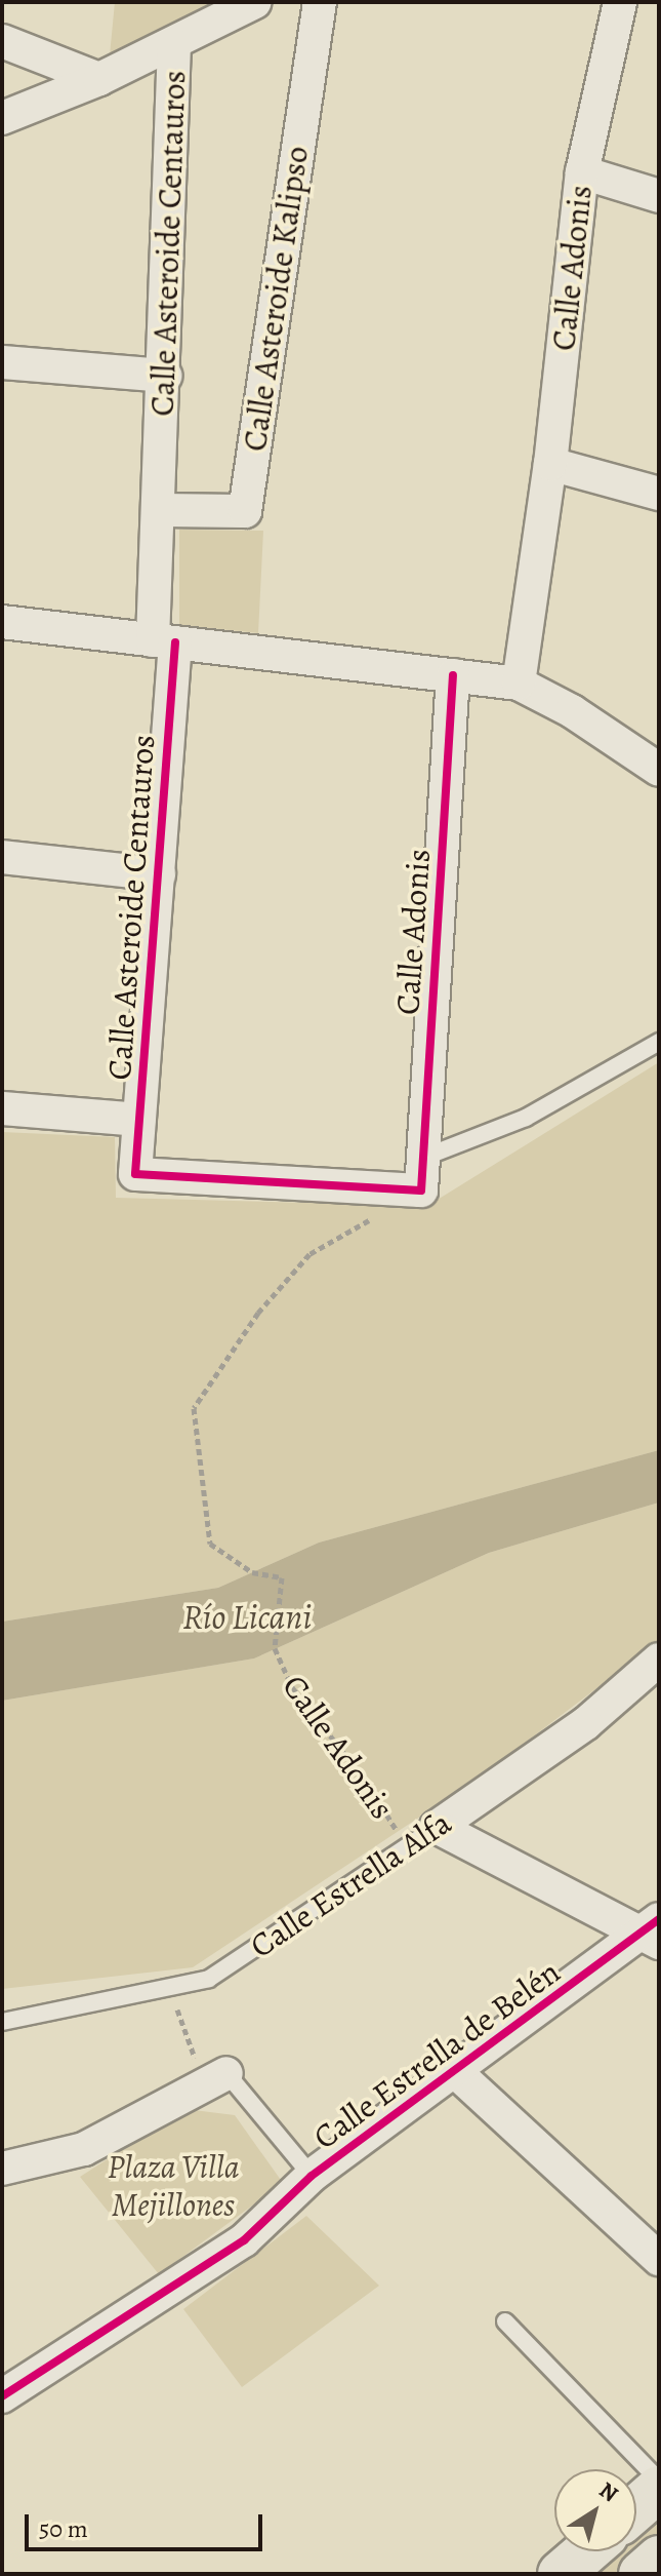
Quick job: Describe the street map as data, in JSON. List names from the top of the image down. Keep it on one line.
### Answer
{"streets":{"street":["Calle Asteroide Centauros","Calle Adonis","Calle Asteroide Kalipso","Calle Estrella Alfa","Calle Estrella de Belén"]},"crossings":[["Calle Asteroide Centauros","Calle Adonis"],["Calle Asteroide Centauros","Calle Asteroide Kalipso"],["Calle Adonis","Calle Estrella Alfa"]],"water":["Río Licani"],"parks":["Plaza Villa Mejillones"],"scale_bar":"50 m","north":"top right"}
